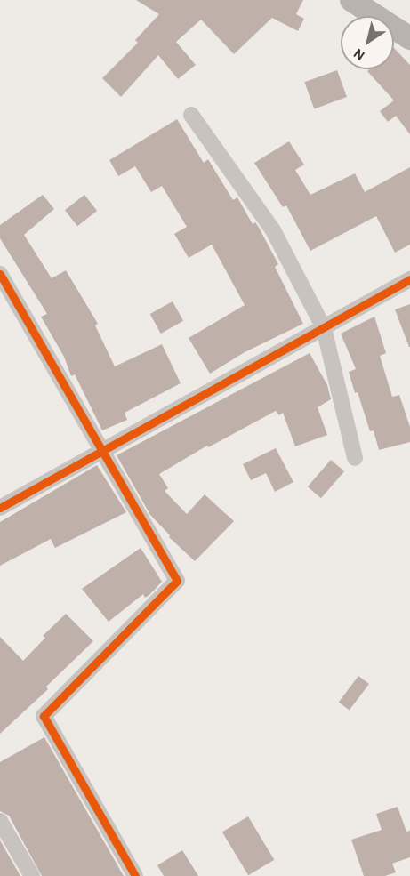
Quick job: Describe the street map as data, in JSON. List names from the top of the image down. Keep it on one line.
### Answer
{"north":"bottom left"}
